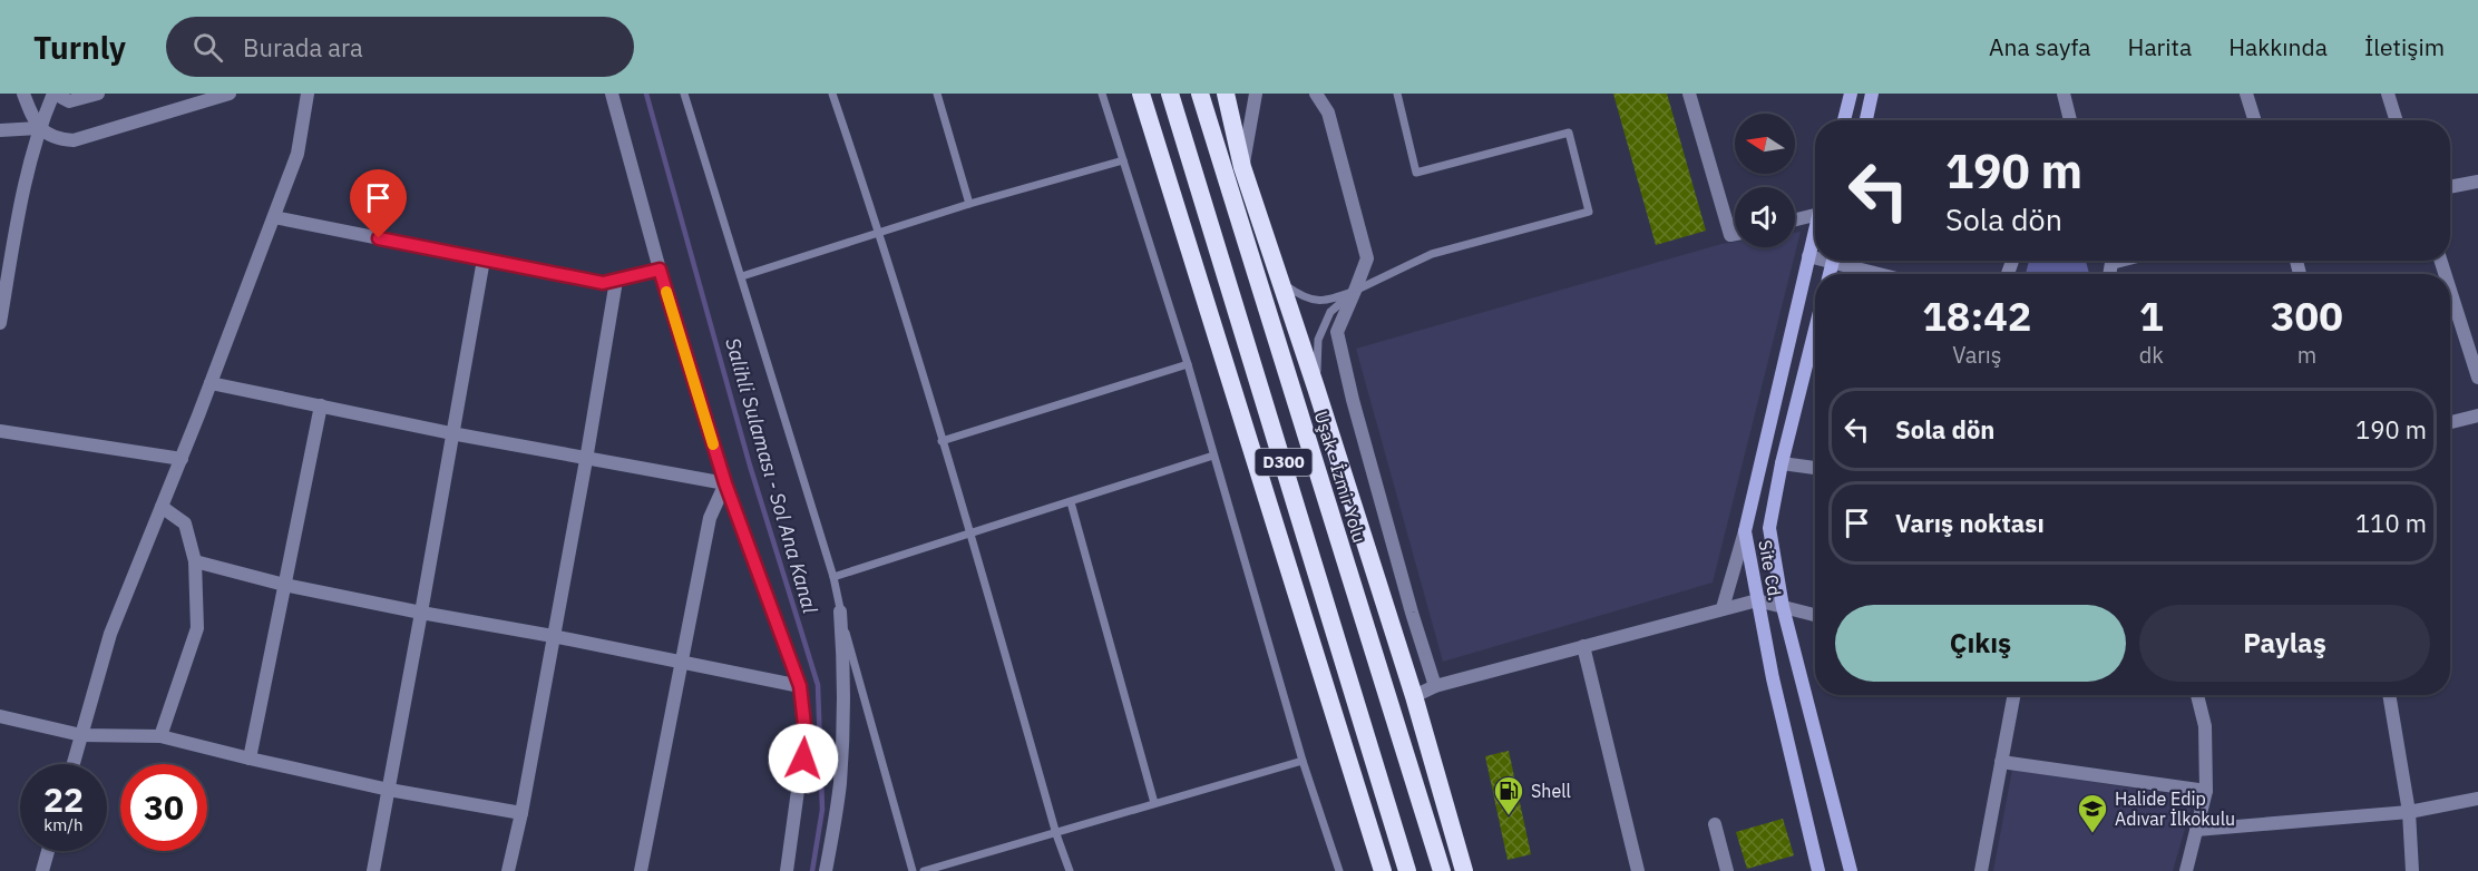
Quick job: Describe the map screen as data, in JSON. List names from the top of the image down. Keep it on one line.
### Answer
{"streets":{"highway":["D300","Uşak - İzmir Yolu"],"main road":["Site Cd."]},"water":["Salihli Sulaması - Sol Ana Kanal"],"places":{"fuel station":["Shell"],"school or university":["Halide Edip Adıvar İlkokulu"]},"north":"left","page":{"header":"Turnly","search":"Burada ara","nav":["Ana sayfa","Harita","Hakkında","İletişim"],"turn":["190 m","Sola dön"],"eta":["18:42","Varış","1","dk","300","m"],"list":[{"name":"Sola dön","value":"190 m"},{"name":"Varış noktası","value":"110 m"}],"buttons":["Çıkış","Paylaş"],"speed":"22 km/h","limit":"30"}}
